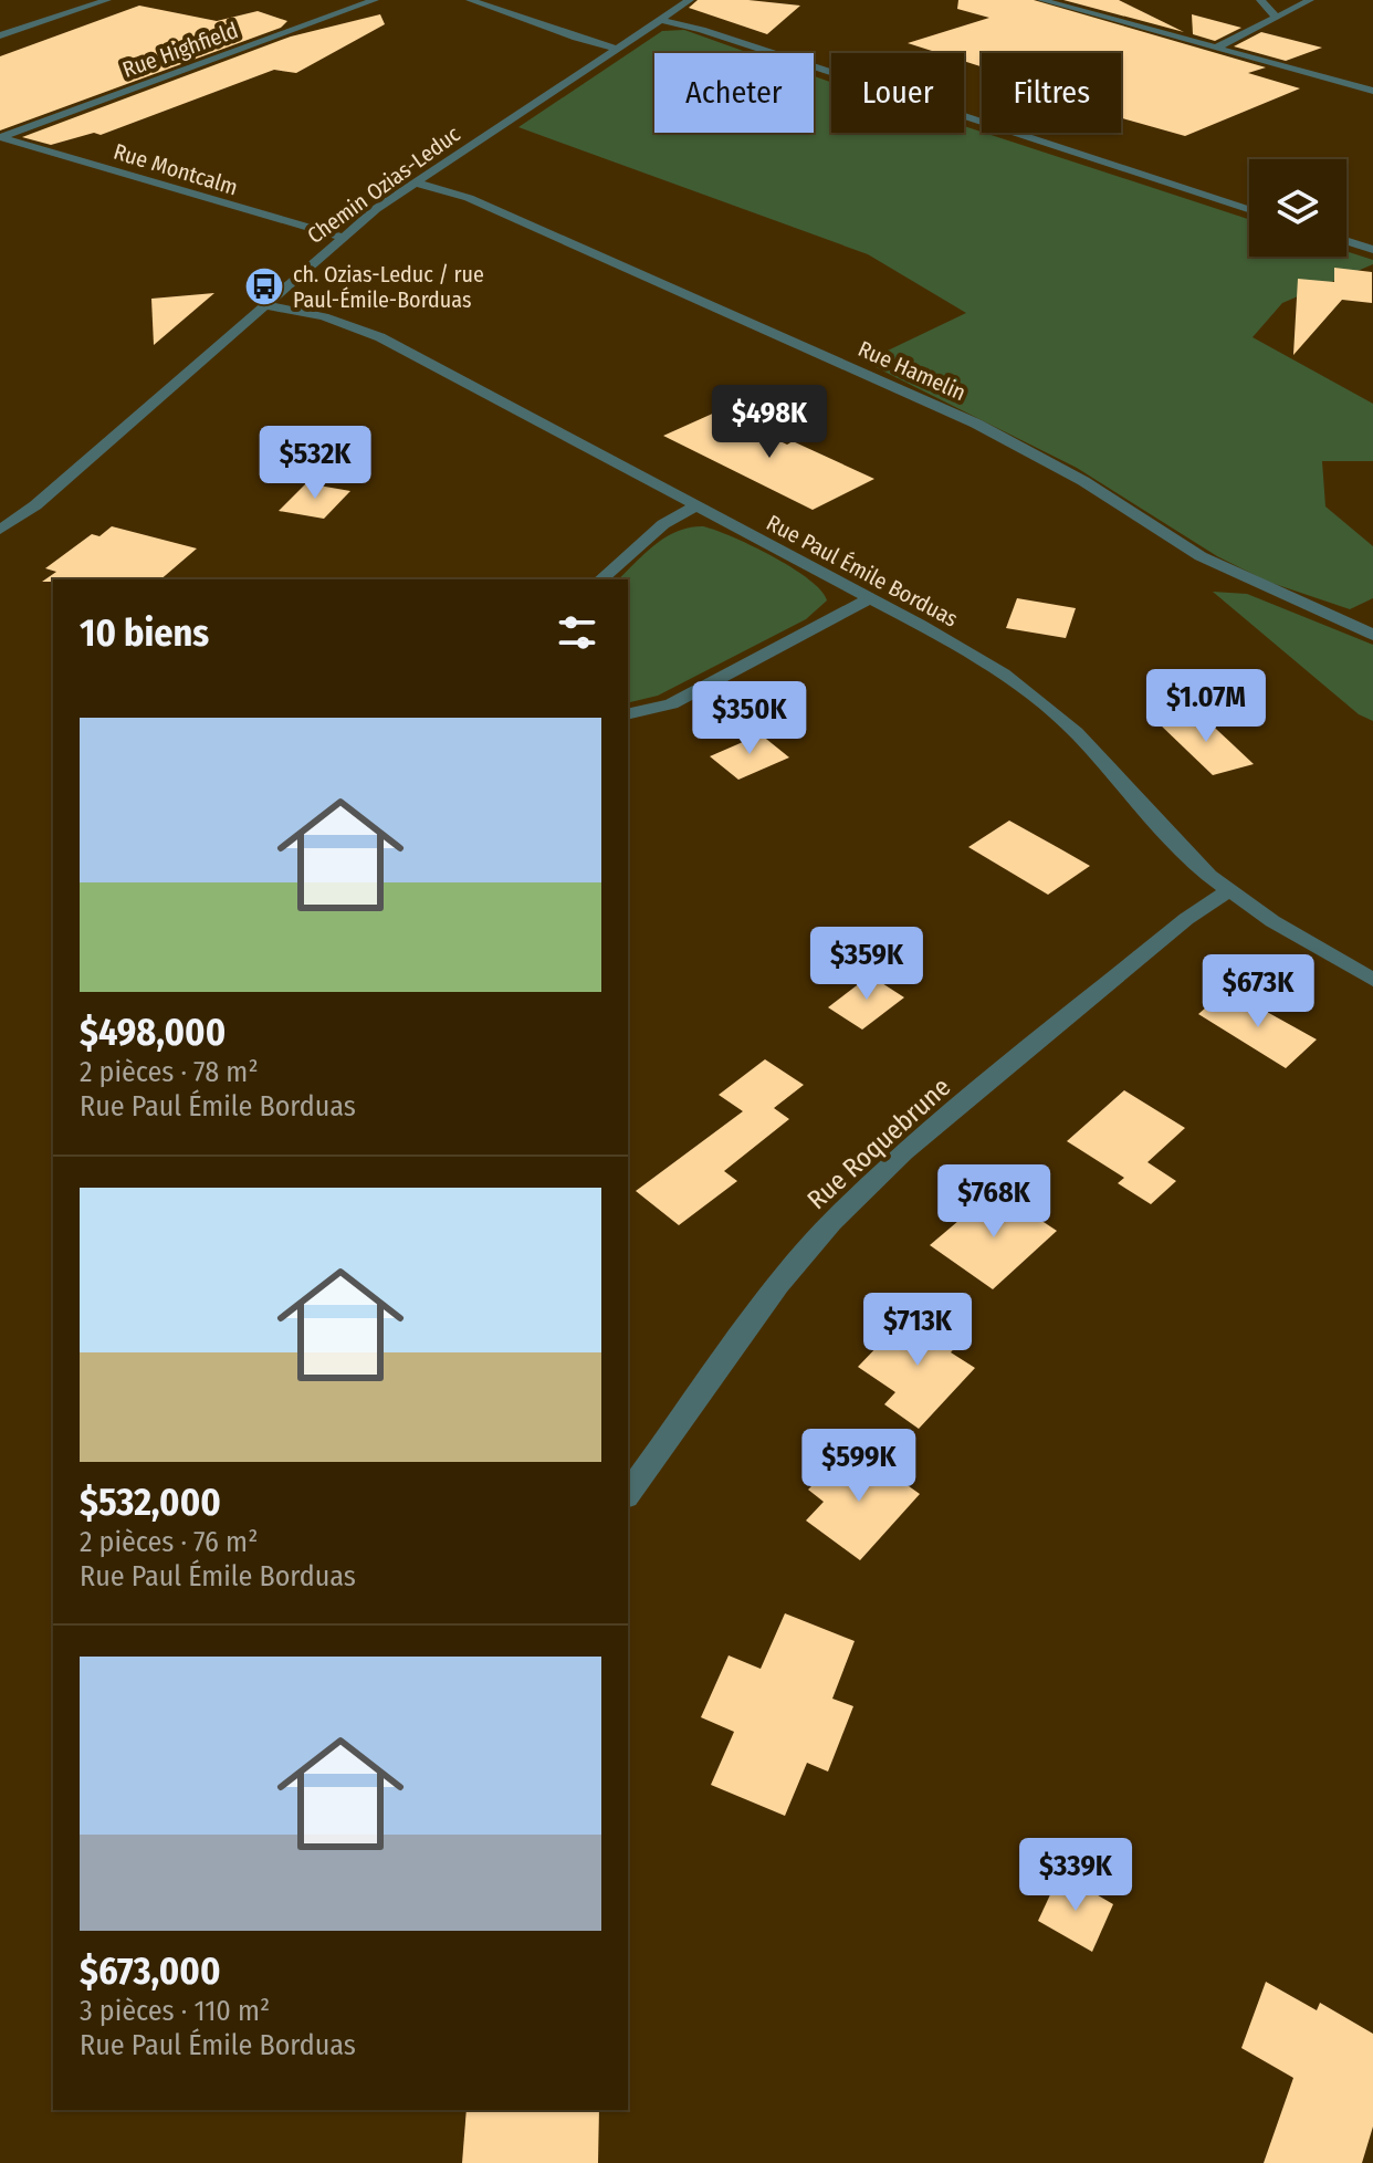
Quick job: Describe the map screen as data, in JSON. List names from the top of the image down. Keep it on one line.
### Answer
{"streets":{"street":["Rue Highfield","Rue Montcalm","Chemin Ozias-Leduc","Rue Hamelin","Rue Paul Émile Borduas","Rue Roquebrune"]},"crossings":[["Rue Highfield","Rue Montcalm"],["Rue Montcalm","Chemin Ozias-Leduc"],["Chemin Ozias-Leduc","Rue Hamelin"],["Chemin Ozias-Leduc","Rue Paul Émile Borduas"],["Rue Paul Émile Borduas","Rue Roquebrune"]],"places":{"bus stop":["ch. Ozias-Leduc / rue Paul-Émile-Borduas"]},"page":{"chip":["Acheter","Louer","Filtres"],"price":["$498K","$532K","$1.07M","$350K","$359K","$673K","$768K","$713K","$599K","$339K"],"heading":"10 biens","list":[{"name":"$498,000","note":"2 pièces · 78 m² · Rue Paul Émile Borduas"},{"name":"$532,000","note":"2 pièces · 76 m² · Rue Paul Émile Borduas"},{"name":"$673,000","note":"3 pièces · 110 m² · Rue Paul Émile Borduas"}]}}
